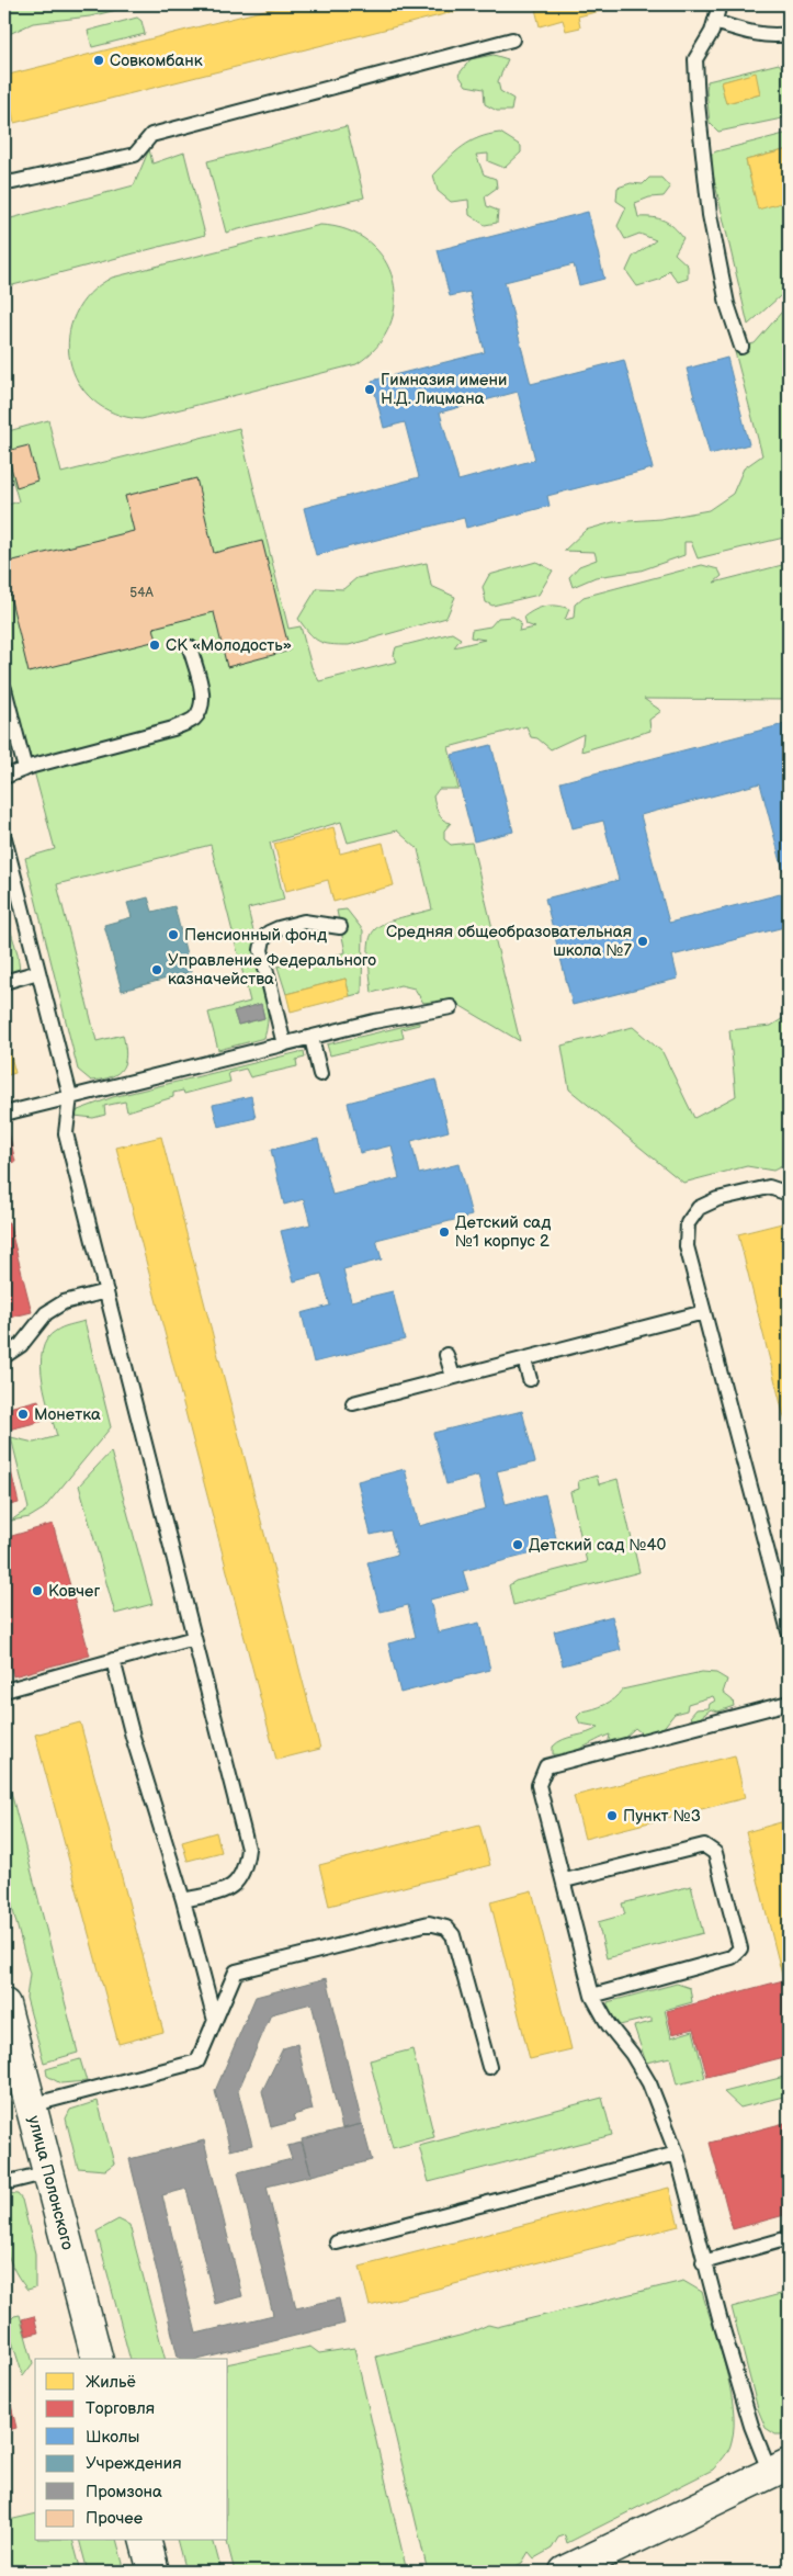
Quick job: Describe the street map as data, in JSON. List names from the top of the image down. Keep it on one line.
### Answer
{"streets":{"main road":["улица Полонского"]},"places":["Совкомбанк","Гимназия имени Н.Д. Лицмана","СК «Молодость»","Пенсионный фонд","Средняя общеобразовательная школа №7","Управление Федерального казначейства","Детский сад №1 корпус 2","Монетка","Детский сад №40","Ковчег","Пункт №3"],"house_numbers":["54А"],"legend":["Жильё","Торговля","Школы","Учреждения","Промзона","Прочее"]}
